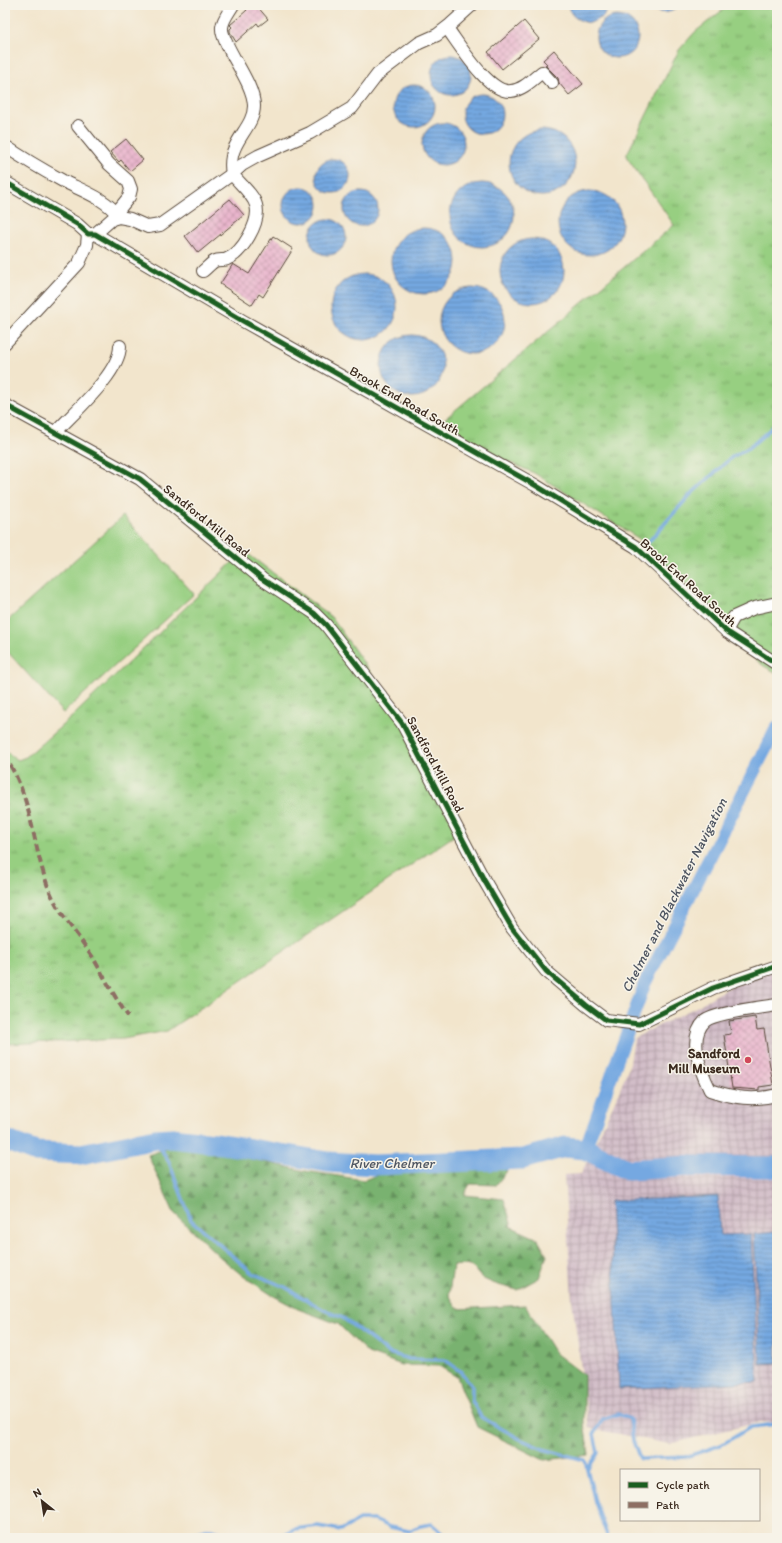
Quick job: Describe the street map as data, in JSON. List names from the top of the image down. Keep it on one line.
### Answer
{"streets":{"street":["Brook End Road South","Sandford Mill Road"]},"water":["Chelmer and Blackwater Navigation","River Chelmer"],"places":["Sandford Mill Museum"],"legend":["Cycle path","Path"],"north":"top left"}
